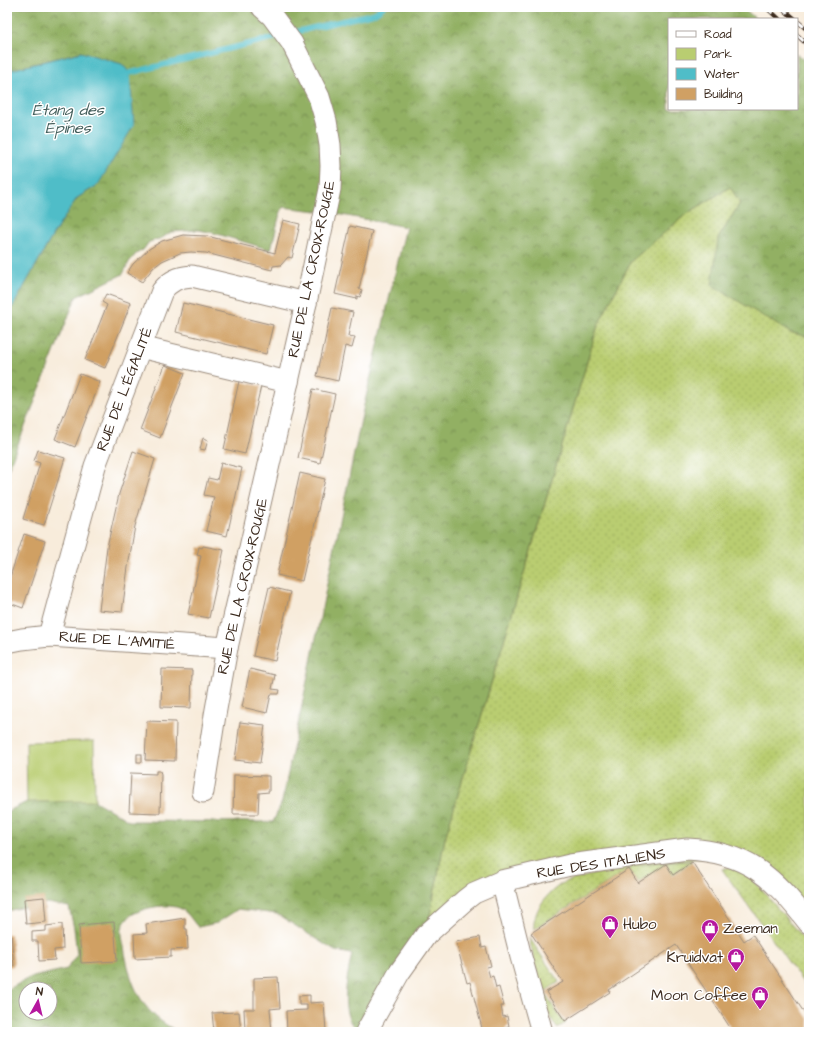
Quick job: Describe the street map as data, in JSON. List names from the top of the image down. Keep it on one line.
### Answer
{"streets":{"street":["RUE DE LA CROIX-ROUGE","RUE DE L'ÉGALITÉ","RUE DE L'AMITIÉ","RUE DES ITALIENS"]},"crossings":[["RUE DE LA CROIX-ROUGE","RUE DE L'ÉGALITÉ"],["RUE DE LA CROIX-ROUGE","RUE DE L'AMITIÉ"],["RUE DE L'ÉGALITÉ","RUE DE L'AMITIÉ"]],"water":["Étang des Épines"],"places":{"shop":["Hubo","Zeeman","Kruidvat","Moon Coffee"]},"legend":["Road","Park","Water","Building"],"north":"top"}
